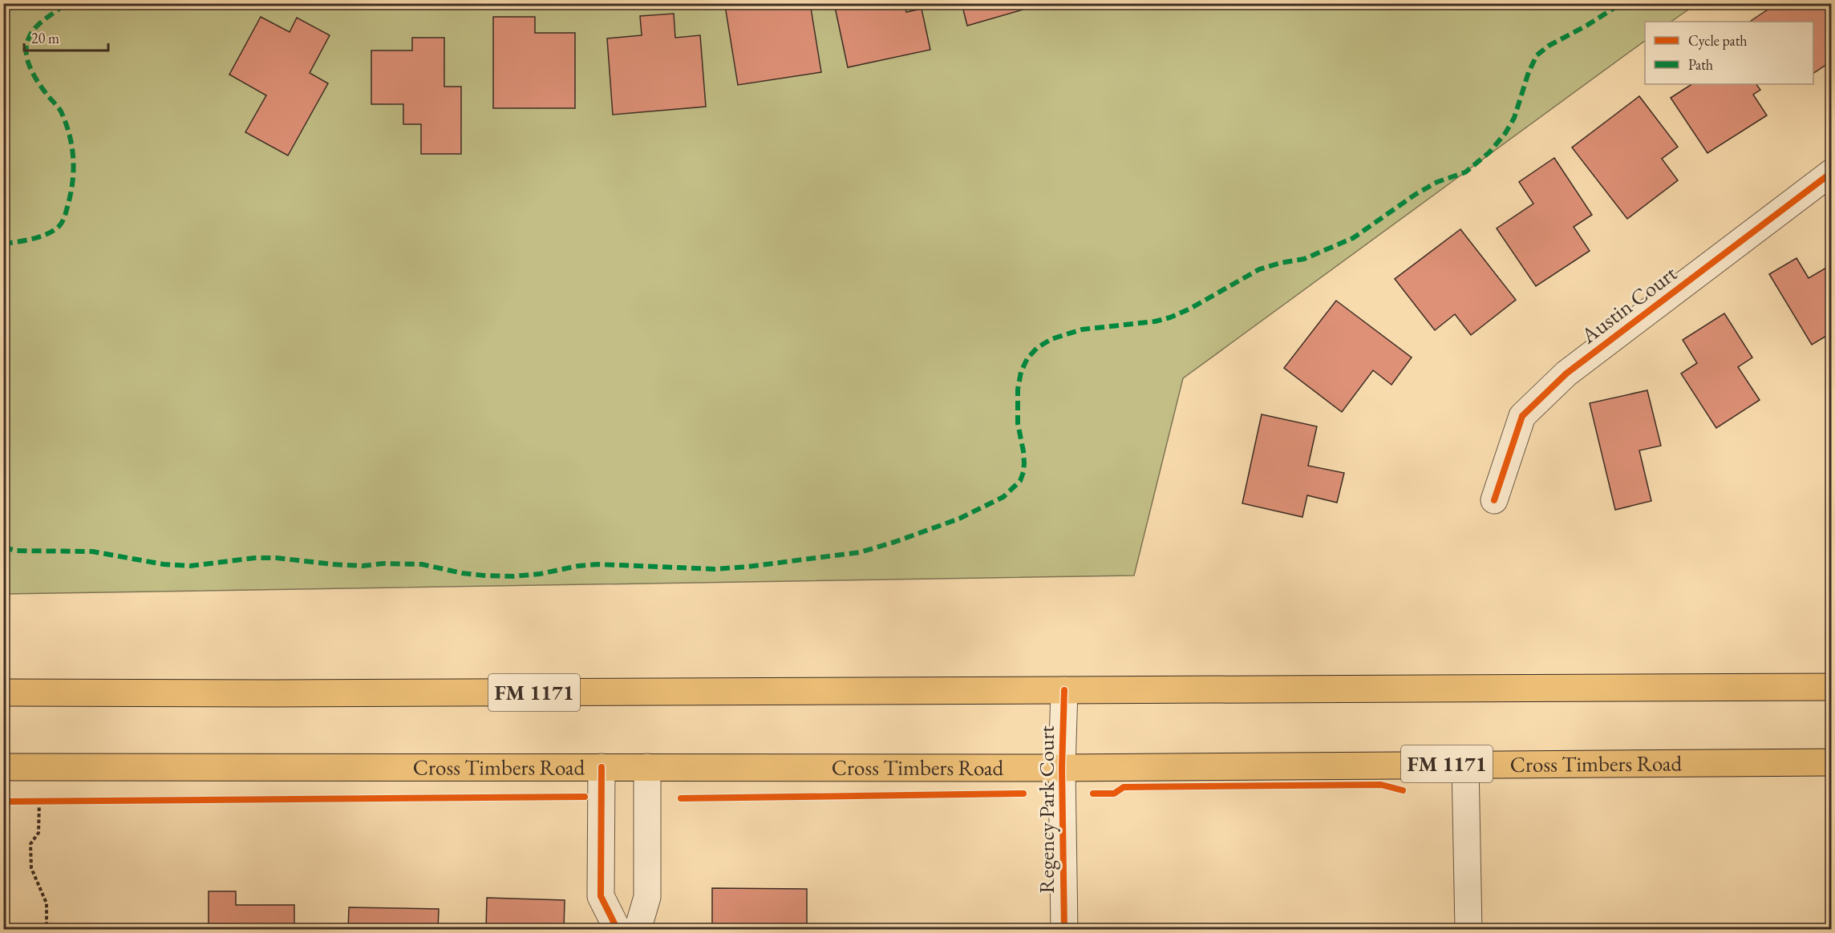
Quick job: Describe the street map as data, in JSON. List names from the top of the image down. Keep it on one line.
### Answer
{"streets":{"main road":["FM 1171","Cross Timbers Road"],"street":["Austin Court","Regency Park Court"]},"crossings":[["FM 1171","Regency Park Court"],["Cross Timbers Road","Regency Park Court"]],"legend":["Cycle path","Path"],"scale_bar":"20 m"}
